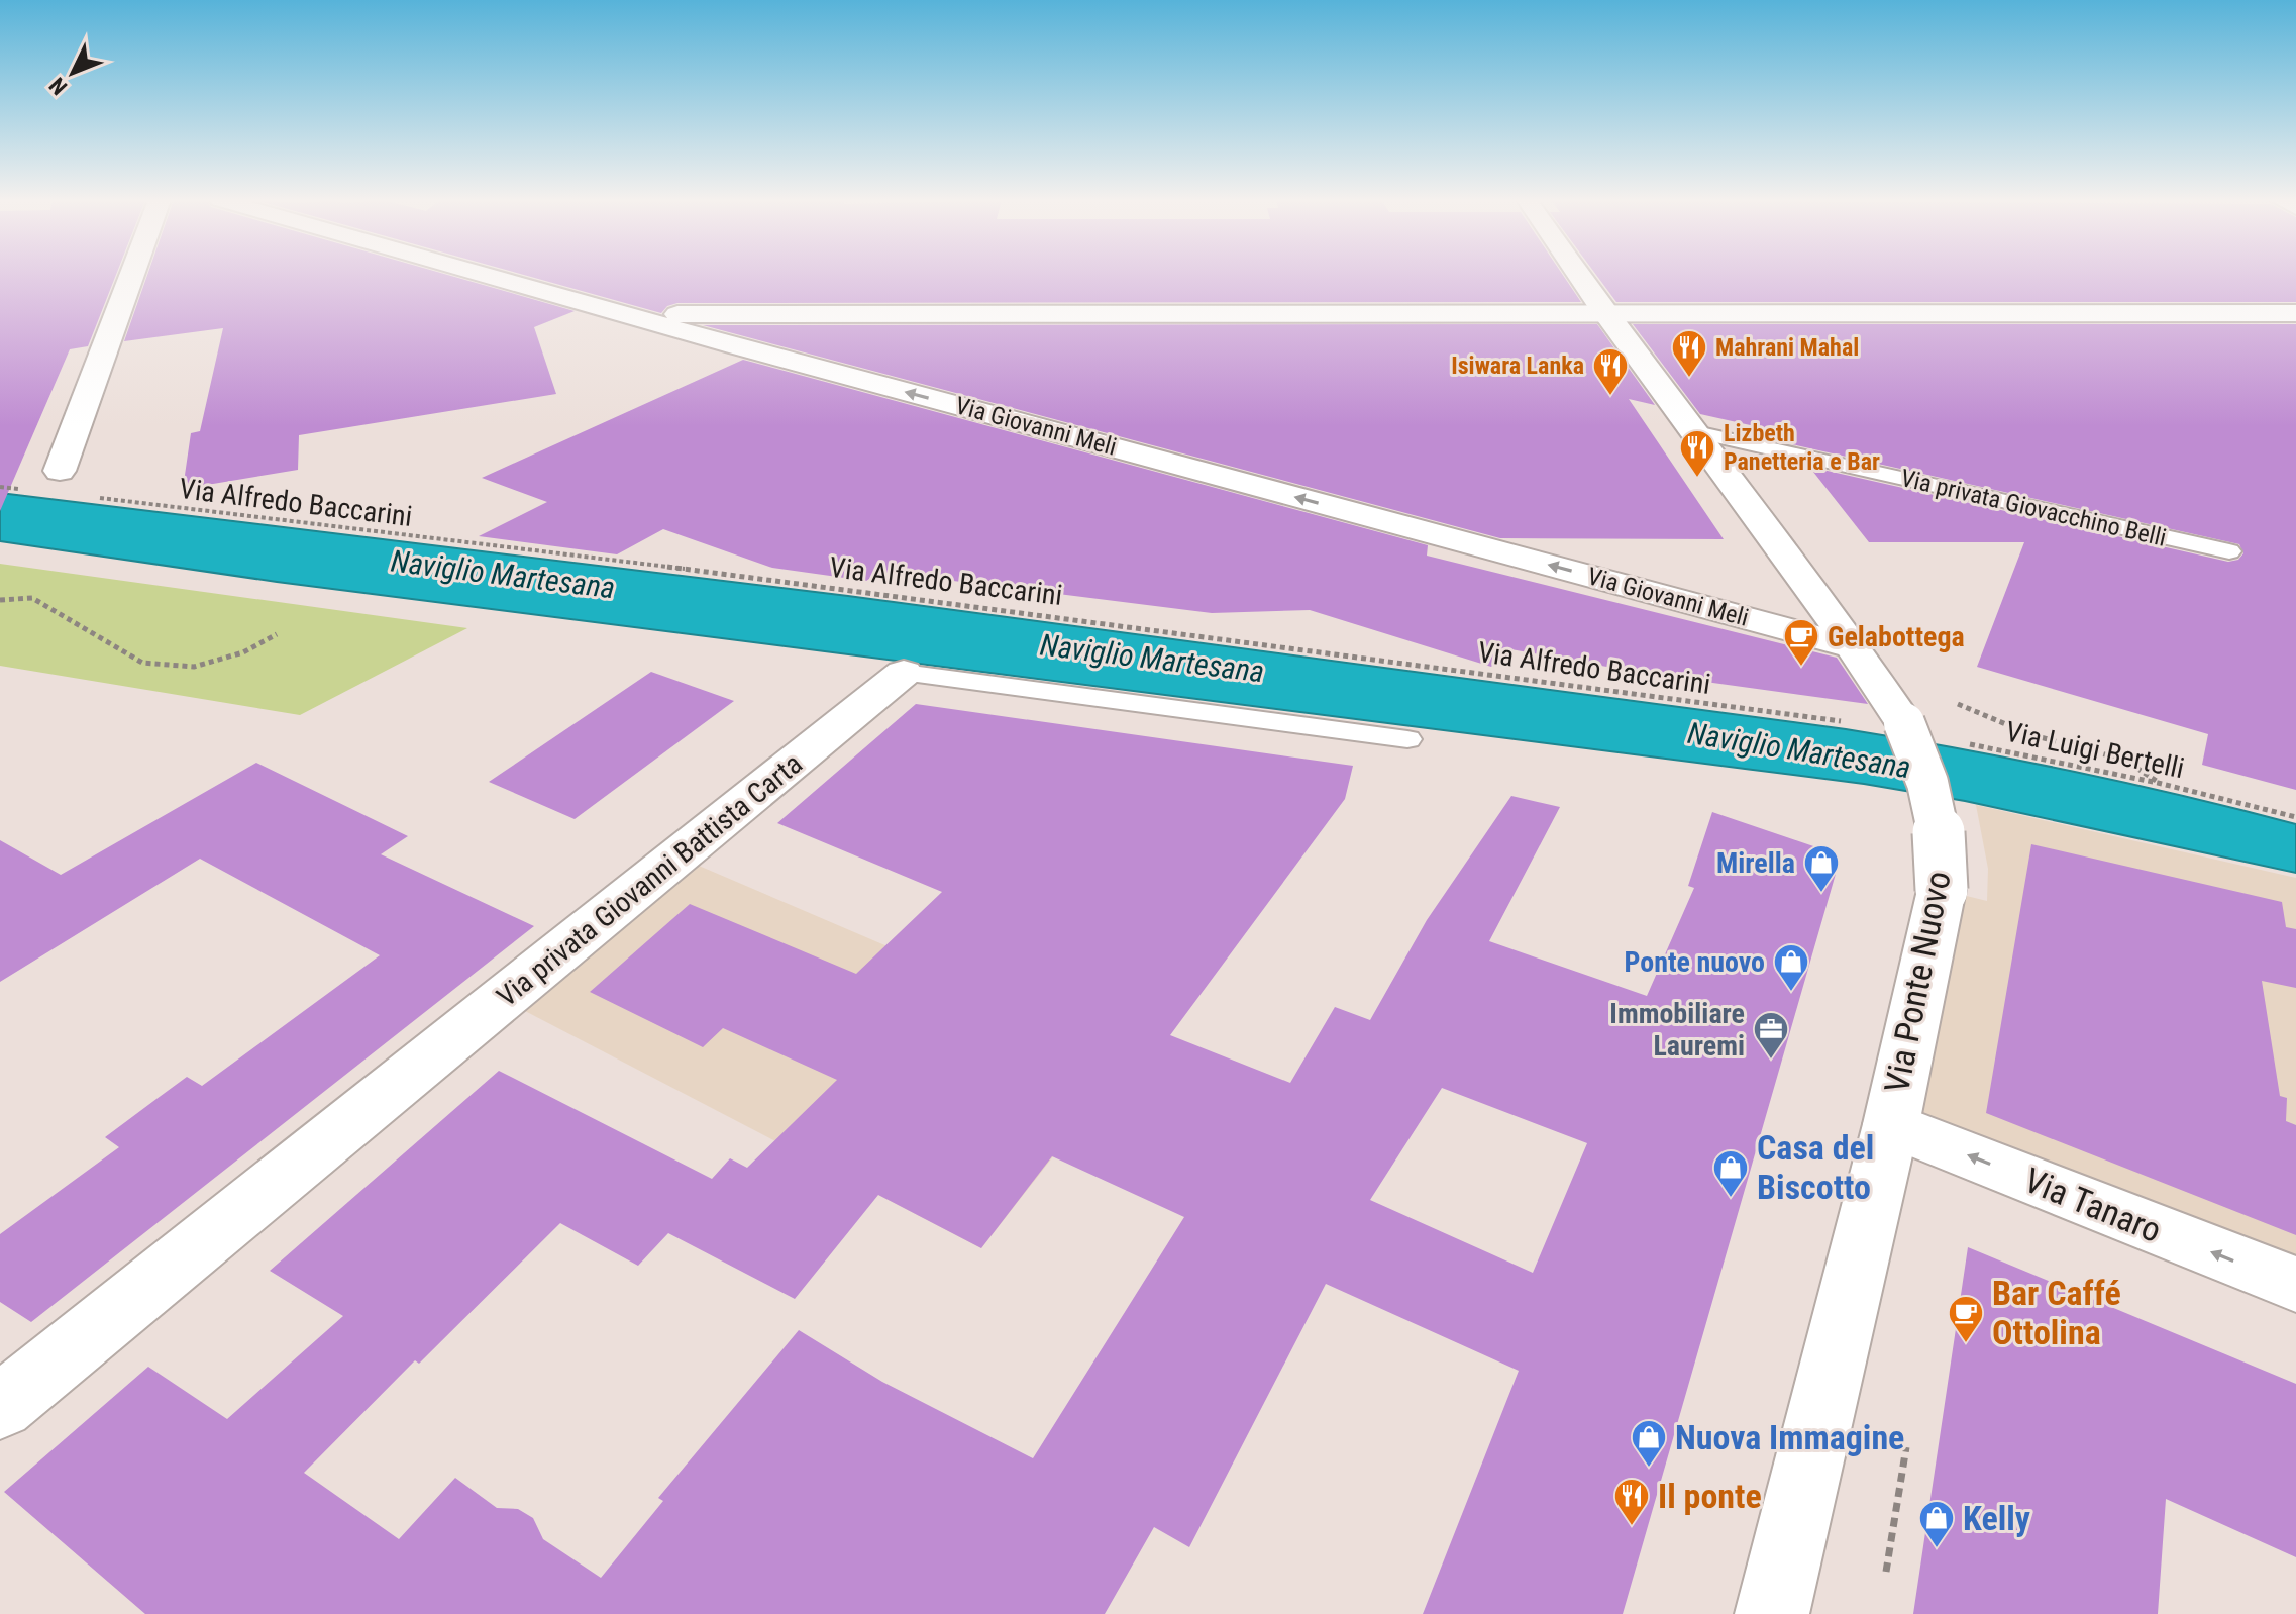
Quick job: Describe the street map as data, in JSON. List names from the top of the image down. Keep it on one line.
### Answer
{"streets":{"street":["Via Giovanni Meli","Via privata Giovanni Battista Carta","Via Ponte Nuovo","Via Tanaro"],"lane":["Via privata Giovacchino Belli"],"path":["Via Alfredo Baccarini","Via Luigi Bertelli"]},"crossings":[["Via Giovanni Meli","Via Ponte Nuovo"],["Via privata Giovacchino Belli","Via Ponte Nuovo"],["Via Ponte Nuovo","Via Tanaro"]],"one_way":["Via Tanaro"],"water":["Naviglio Martesana"],"places":{"restaurant":["Mahrani Mahal","Isiwara Lanka","Lizbeth Panetteria e Bar","Il ponte"],"cafe":["Gelabottega","Bar Caffé Ottolina"],"shop":["Mirella","Ponte nuovo","Casa del Biscotto","Nuova Immagine","Kelly"],"office":["Immobiliare Lauremi"]},"north":"bottom left"}
